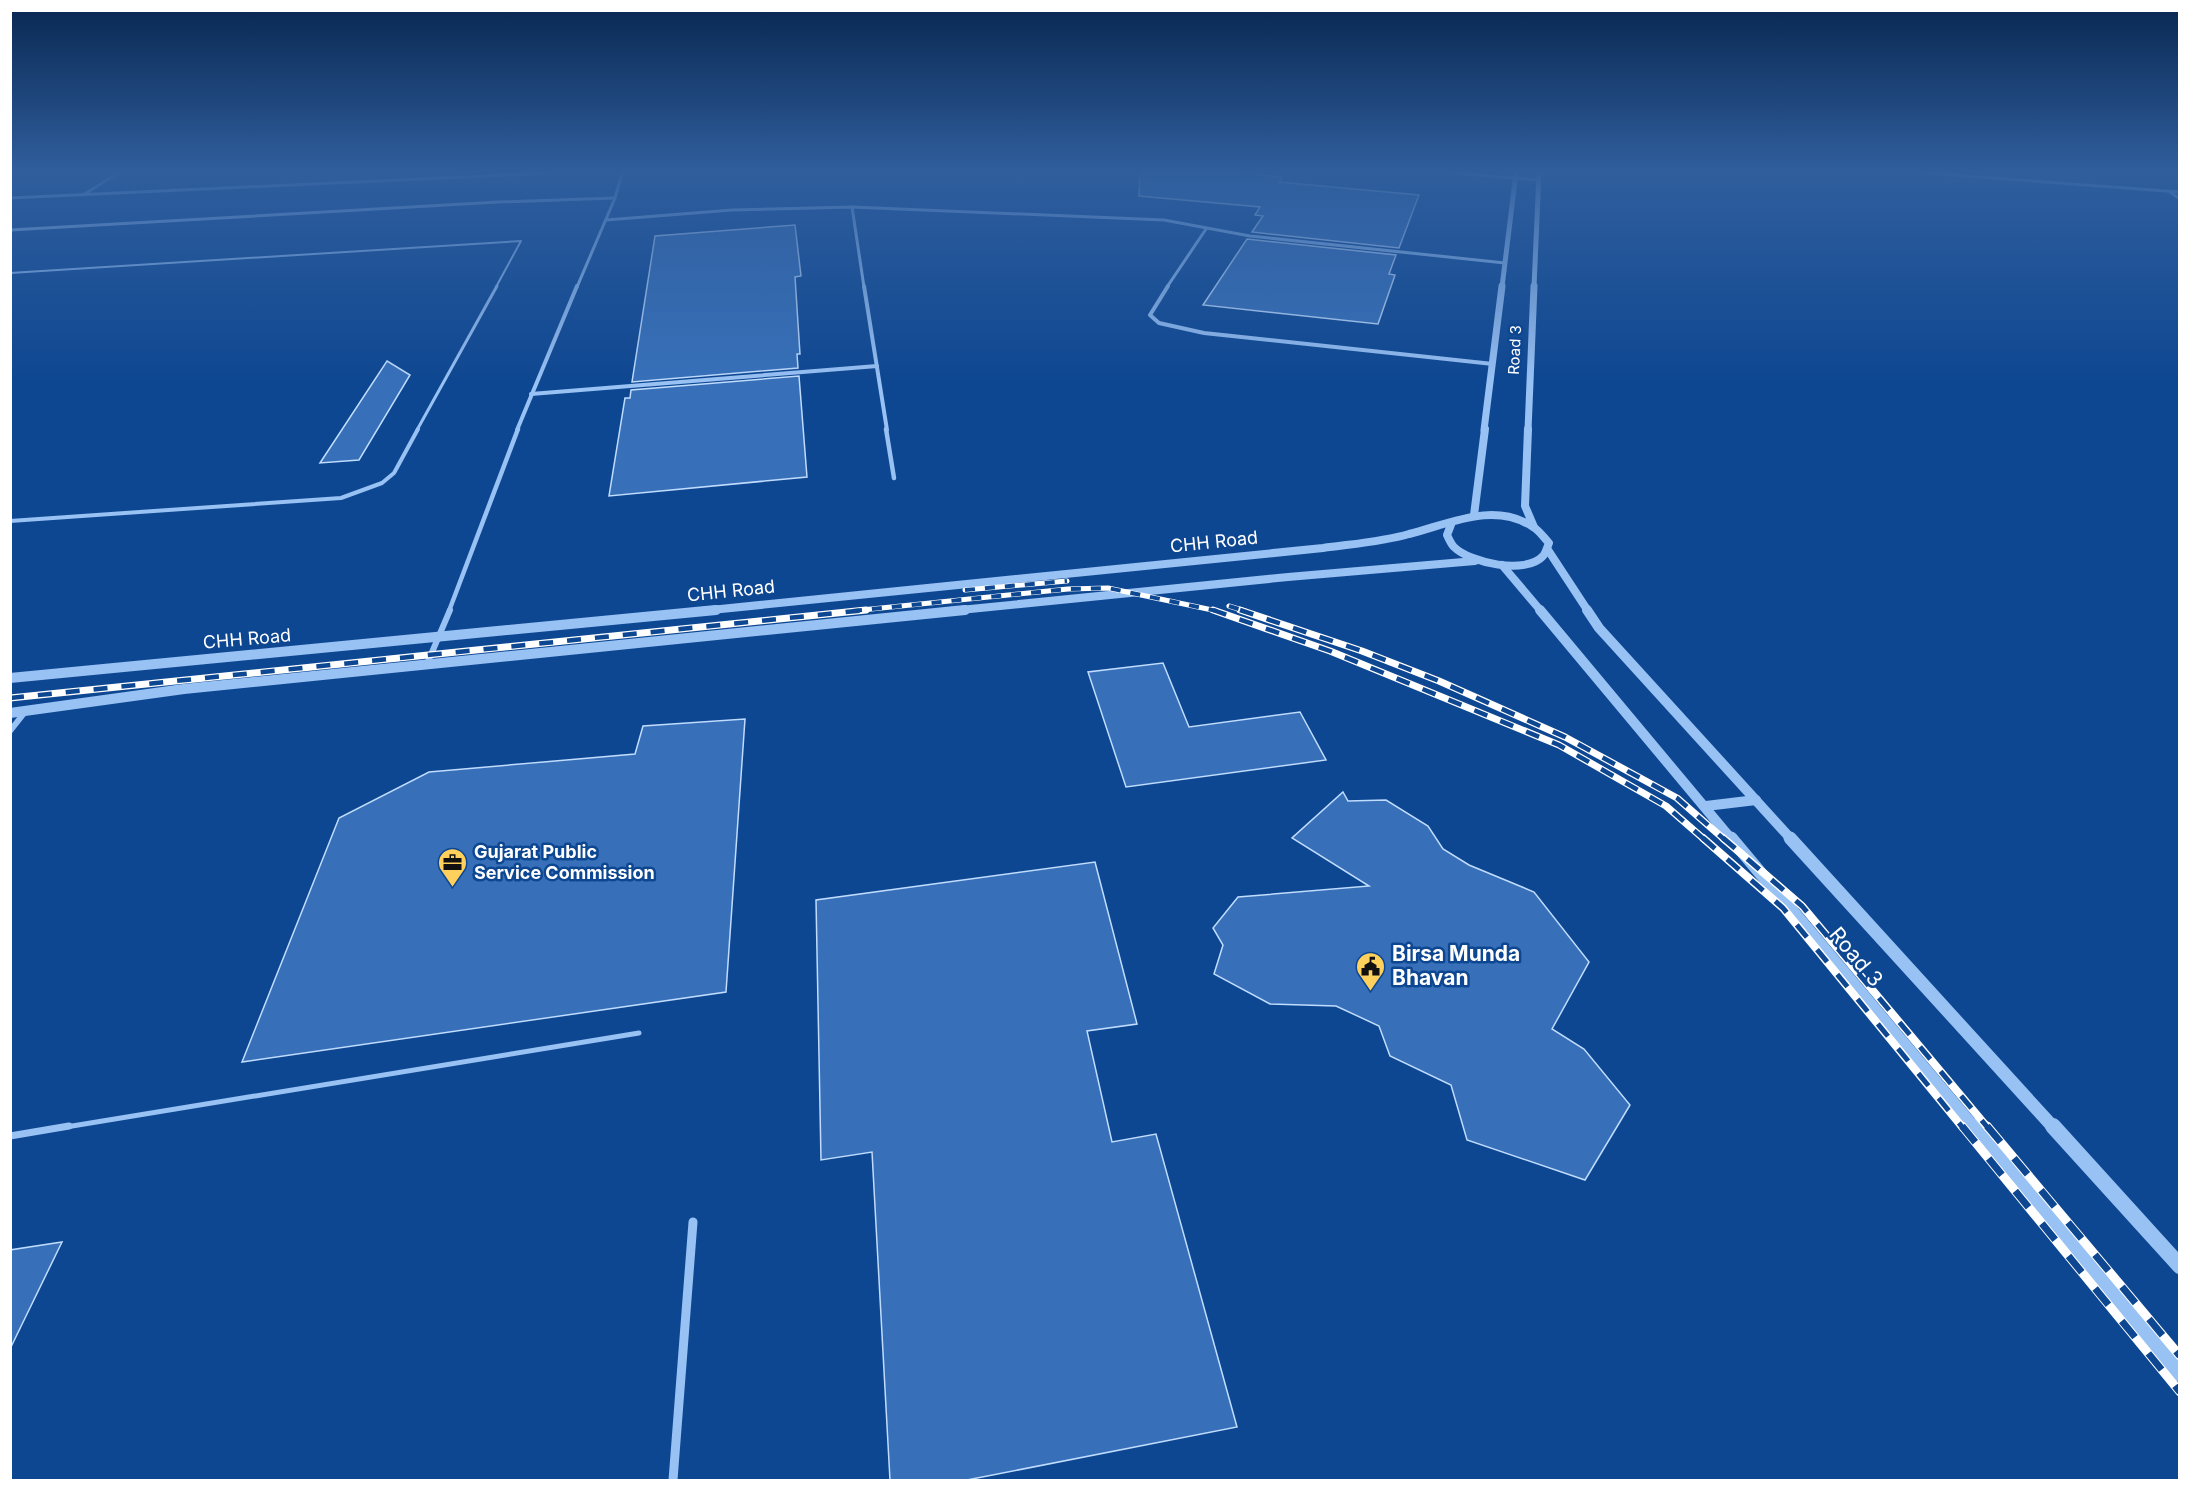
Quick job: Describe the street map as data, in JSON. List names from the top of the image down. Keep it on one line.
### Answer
{"streets":{"street":["Road 3","CHH Road"]},"crossings":[["Road 3","CHH Road"]],"places":{"office":["Gujarat Public Service Commission"],"public building":["Birsa Munda Bhavan"]}}
